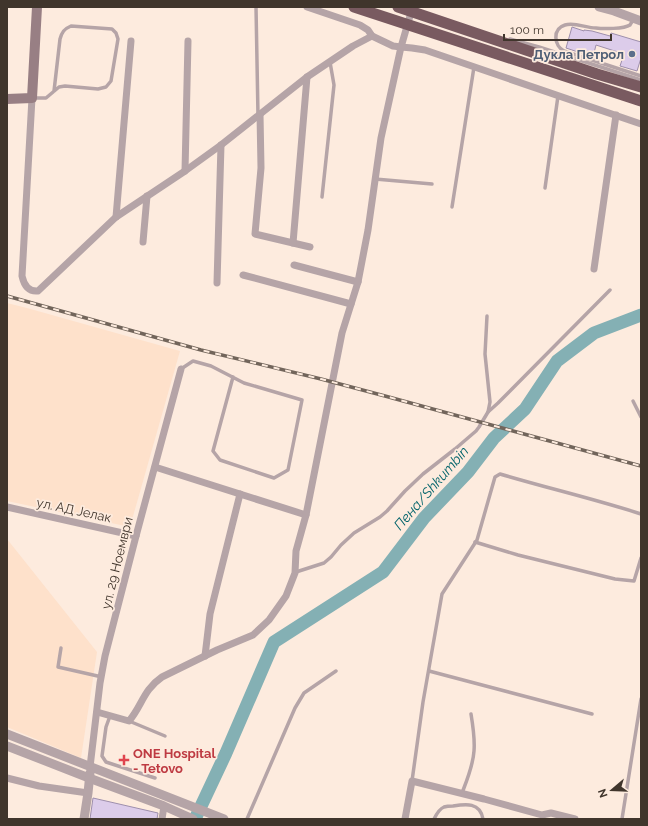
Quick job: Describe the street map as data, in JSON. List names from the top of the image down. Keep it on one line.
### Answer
{"streets":{"street":["ул. АД Јелак","ул. 29 Ноември"]},"crossings":[["ул. АД Јелак","ул. 29 Ноември"]],"water":["Пена/Shkumbin"],"places":{"other":["Дукла Петрол"],"health":["ONE Hospital - Tetovo"]},"scale_bar":"100 m","north":"left"}
